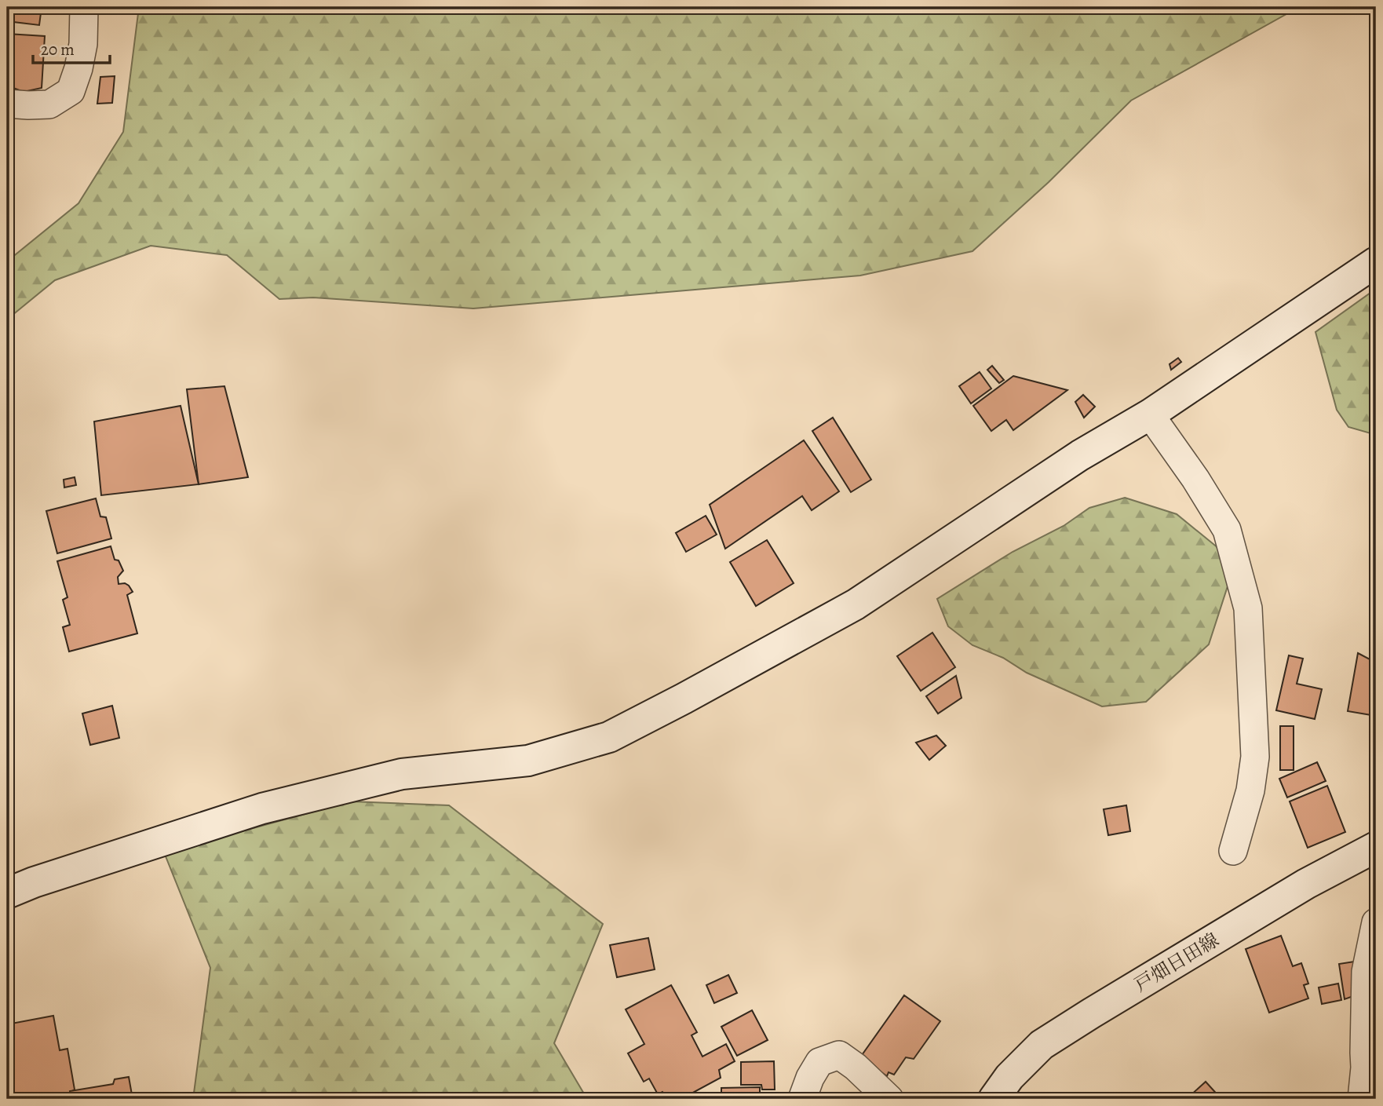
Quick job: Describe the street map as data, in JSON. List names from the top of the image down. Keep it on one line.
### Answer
{"streets":{"street":["戸畑日田線"]},"scale_bar":"20 m"}
